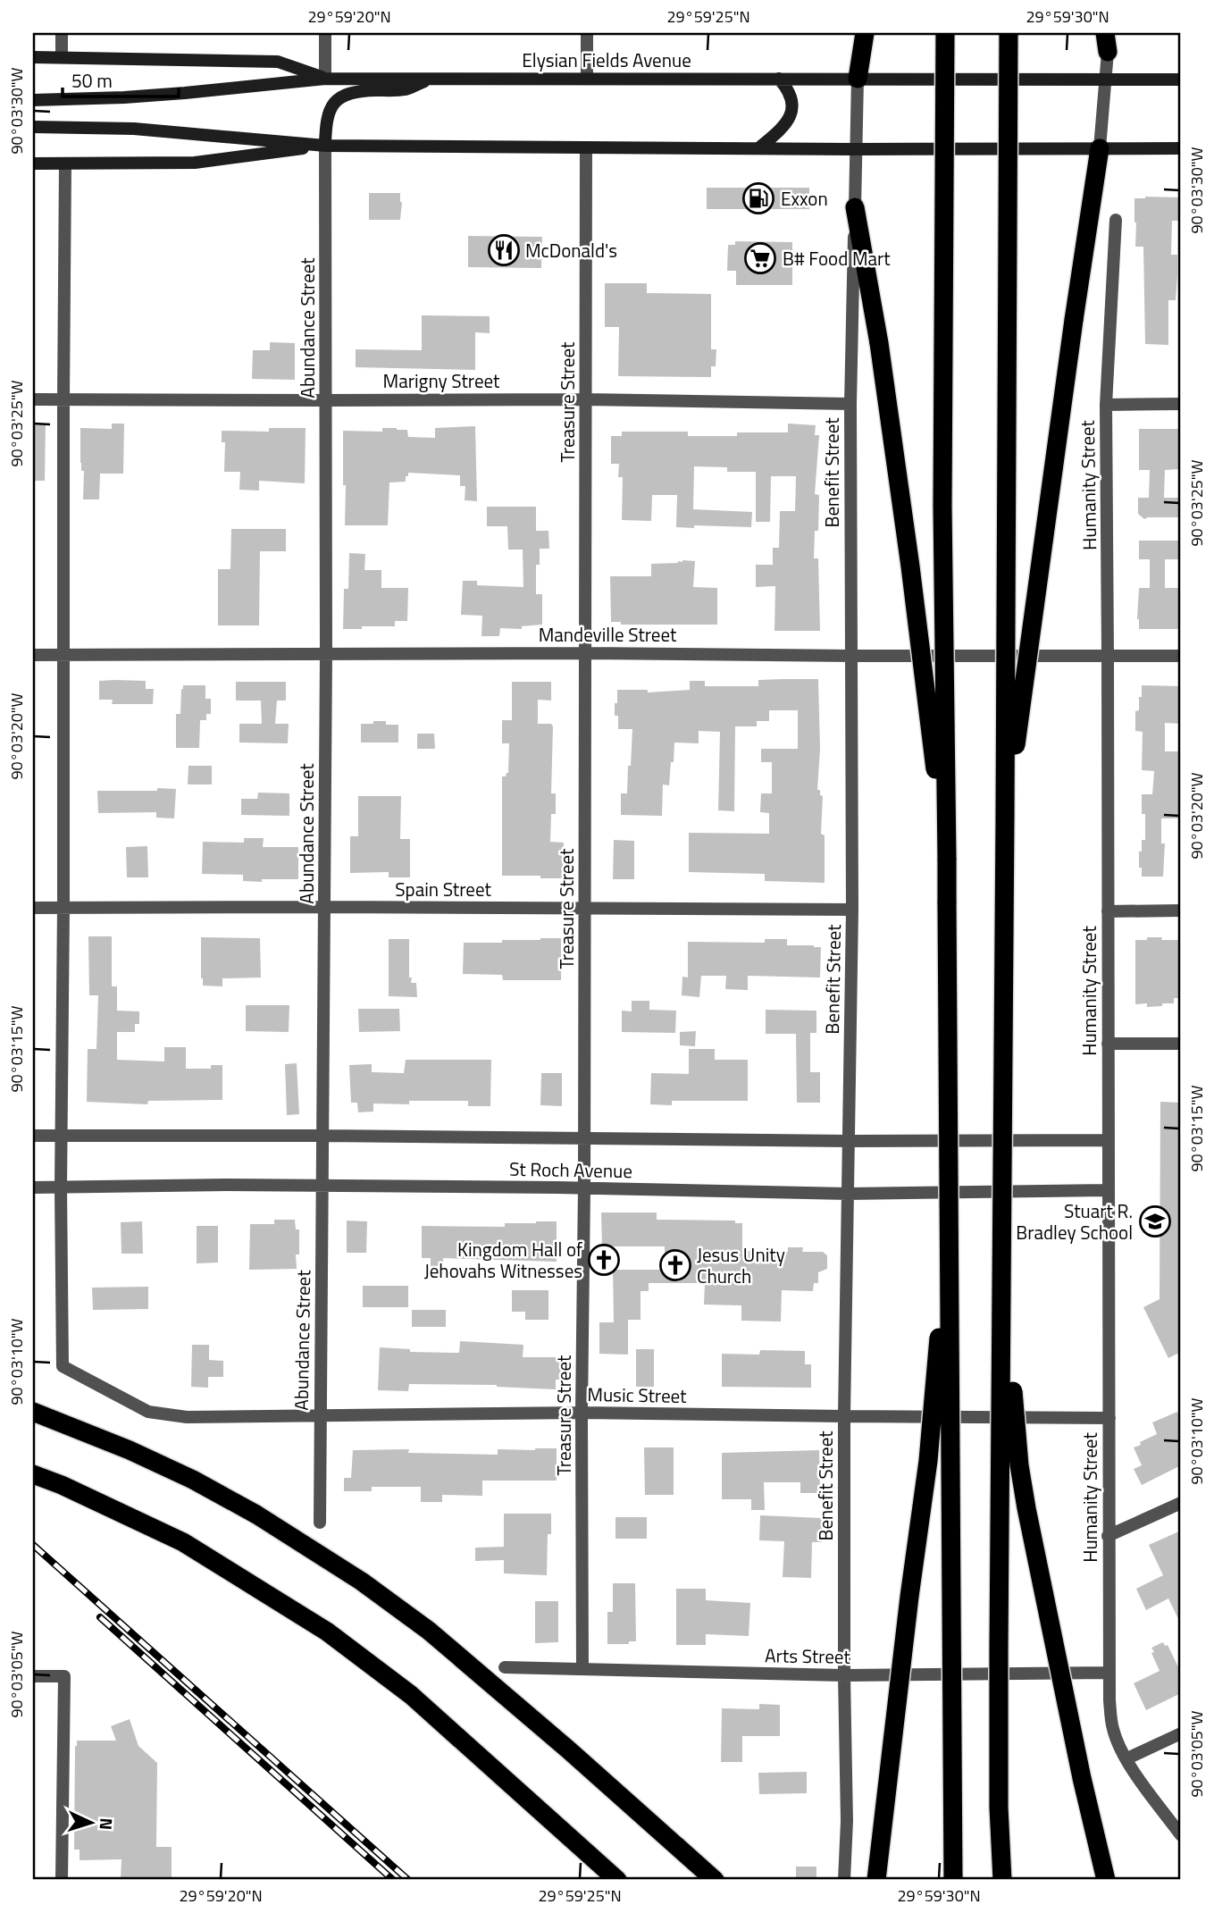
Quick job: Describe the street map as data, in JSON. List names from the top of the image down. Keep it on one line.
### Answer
{"streets":{"main road":["Elysian Fields Avenue"],"street":["Abundance Street","Marigny Street","Treasure Street","Benefit Street","Humanity Street","Mandeville Street","Spain Street","St Roch Avenue","Music Street","Arts Street"]},"crossings":[["Elysian Fields Avenue","Benefit Street"],["Abundance Street","Marigny Street"],["Abundance Street","Mandeville Street"],["Abundance Street","Spain Street"],["Abundance Street","St Roch Avenue"],["Abundance Street","Music Street"],["Marigny Street","Treasure Street"],["Marigny Street","Benefit Street"],["Treasure Street","Mandeville Street"],["Treasure Street","Spain Street"],["Treasure Street","St Roch Avenue"],["Treasure Street","Music Street"],["Treasure Street","Arts Street"],["Benefit Street","Mandeville Street"],["Benefit Street","Spain Street"],["Benefit Street","St Roch Avenue"],["Benefit Street","Music Street"],["Benefit Street","Arts Street"],["Humanity Street","Mandeville Street"],["Humanity Street","St Roch Avenue"],["Humanity Street","Music Street"],["Humanity Street","Arts Street"],["St Roch Avenue","Music Street"]],"places":{"fuel station":["Exxon"],"restaurant":["McDonald's"],"supermarket":["B# Food Mart"],"school or university":["Stuart R. Bradley School"],"church":["Kingdom Hall of Jehovahs Witnesses","Jesus Unity Church"]},"scale_bar":"50 m","north":"right","coordinates":["29°59'20\"N","29°59'25\"N","29°59'30\"N","90°03'30\"W","90°03'25\"W","90°03'20\"W","90°03'15\"W","90°03'10\"W","90°03'05\"W"]}
